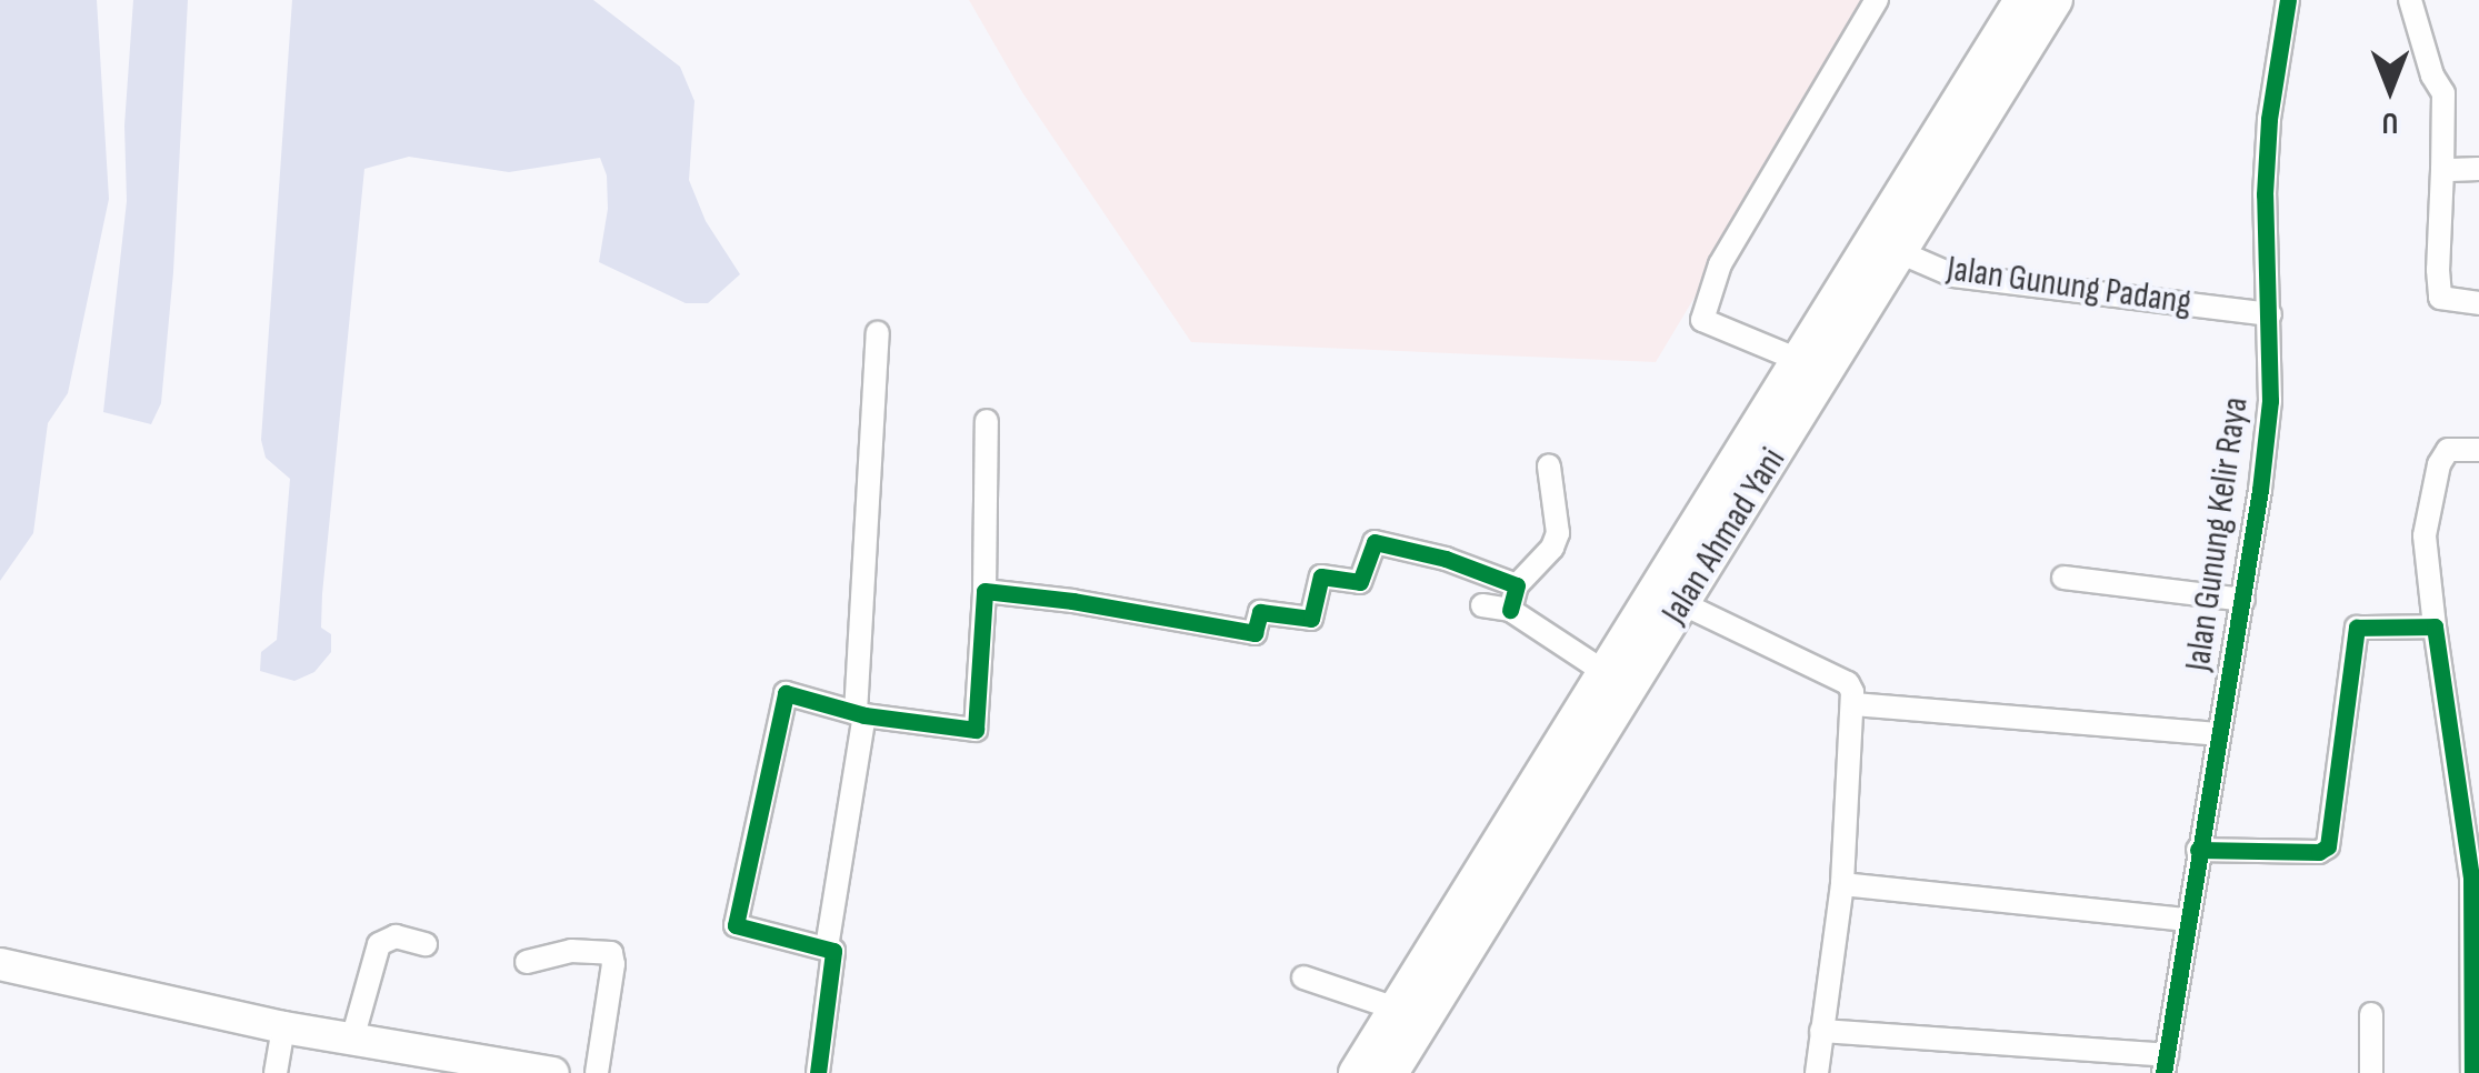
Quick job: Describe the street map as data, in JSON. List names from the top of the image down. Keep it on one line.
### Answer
{"streets":{"main road":["Jalan Ahmad Yani"],"street":["Jalan Gunung Padang","Jalan Gunung Kelir Raya"]},"crossings":[["Jalan Gunung Padang","Jalan Gunung Kelir Raya"],["Jalan Gunung Padang","Jalan Ahmad Yani"]],"north":"bottom"}
